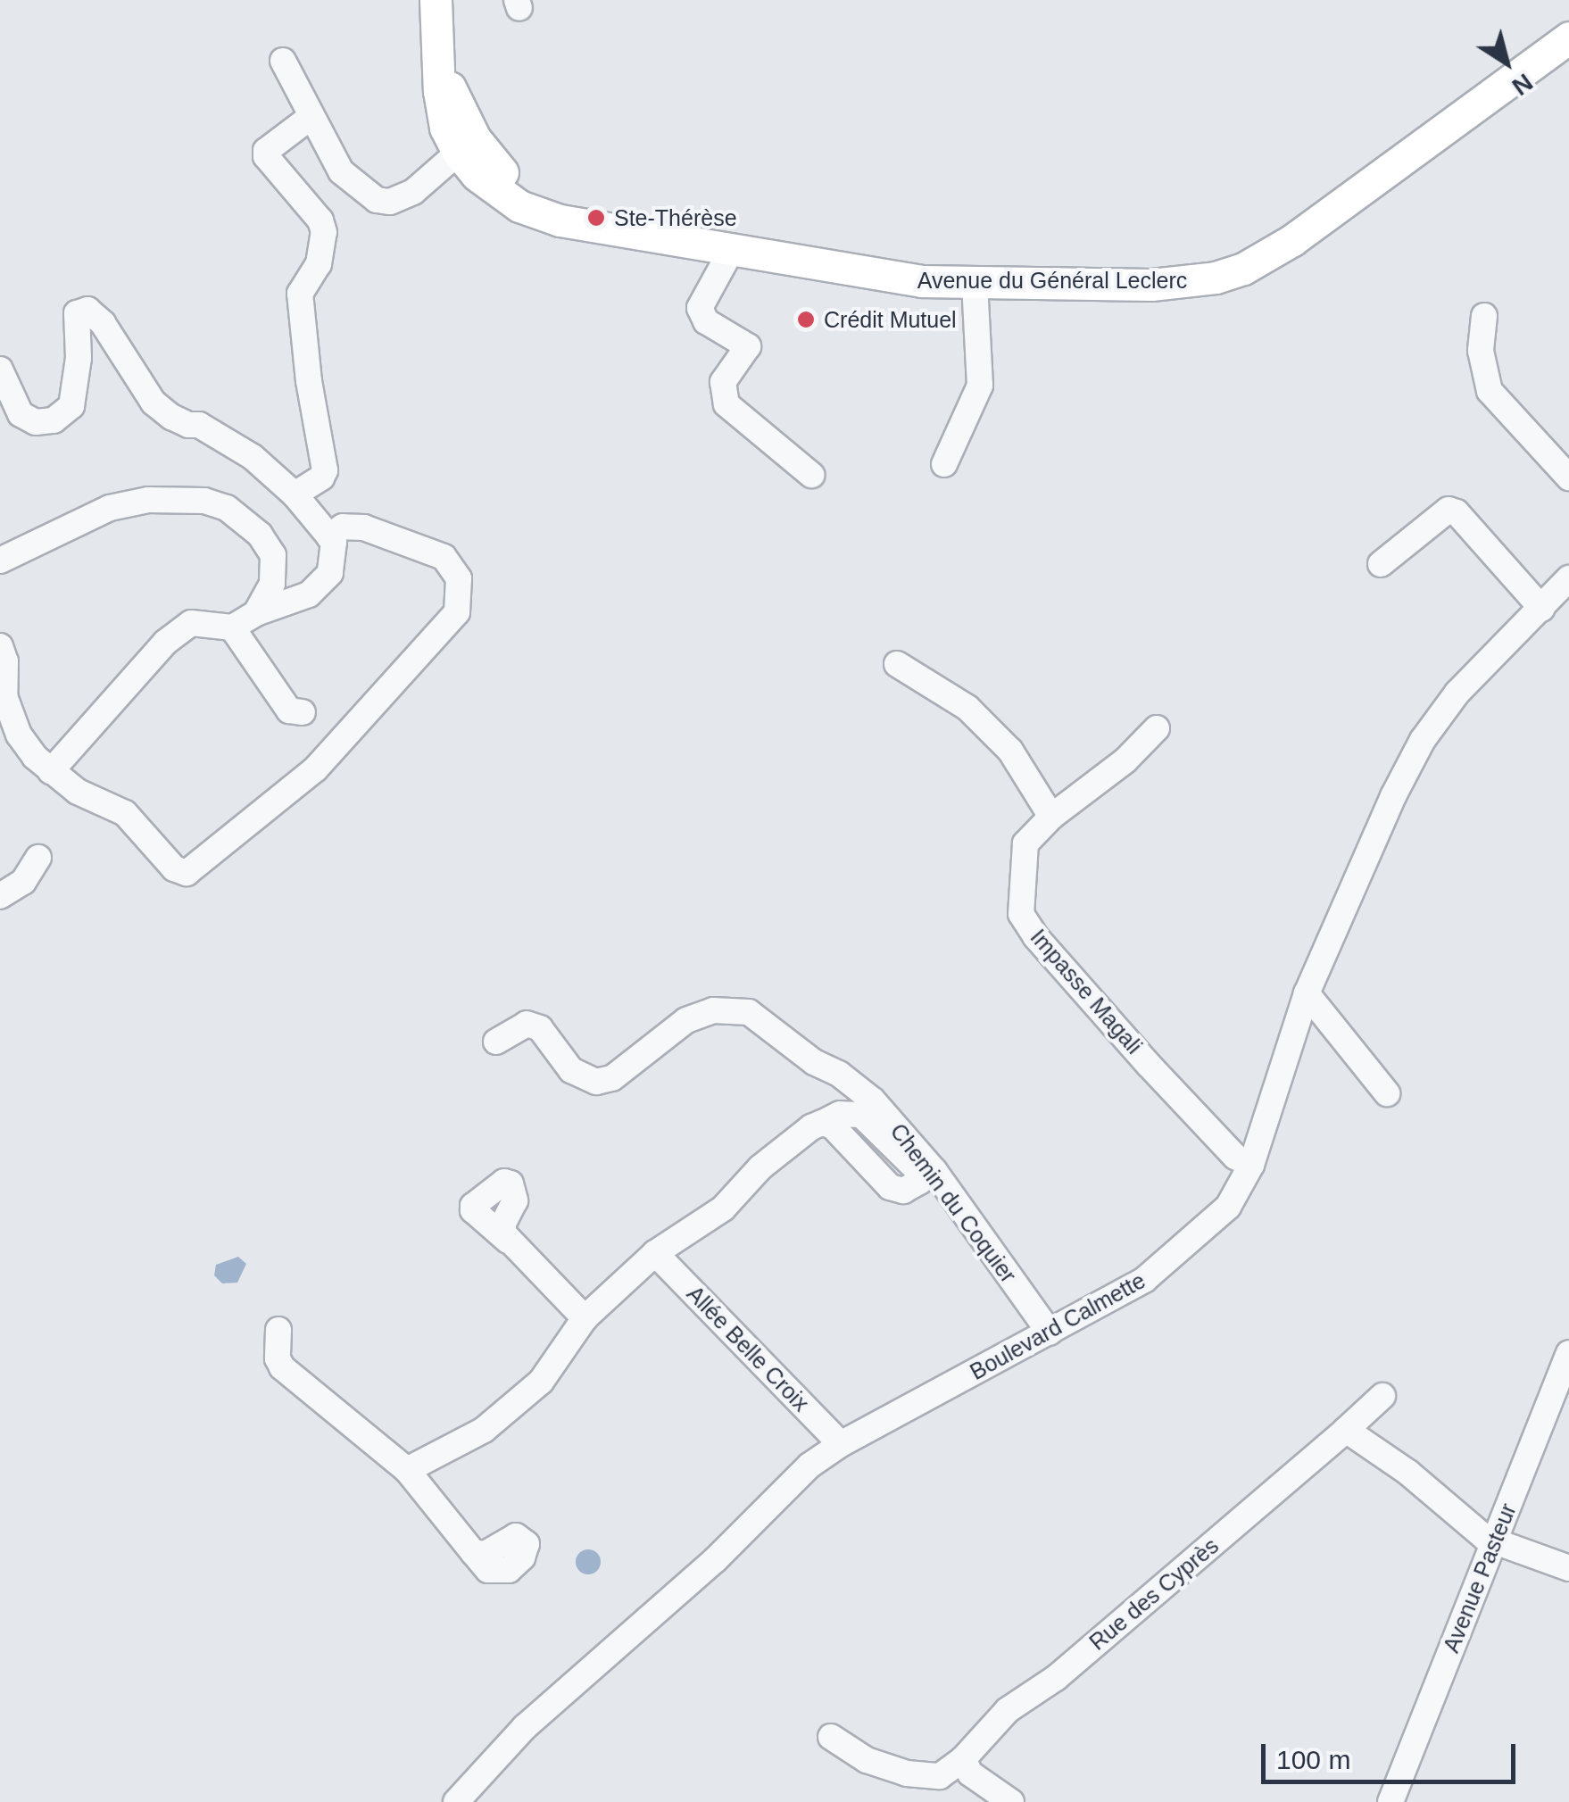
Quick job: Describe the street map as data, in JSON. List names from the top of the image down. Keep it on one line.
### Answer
{"streets":{"main road":["Avenue du Général Leclerc"],"street":["Impasse Magali","Chemin du Coquier","Boulevard Calmette","Allée Belle Croix","Avenue Pasteur","Rue des Cyprès"]},"crossings":[["Impasse Magali","Boulevard Calmette"],["Chemin du Coquier","Boulevard Calmette"],["Boulevard Calmette","Allée Belle Croix"]],"places":["Ste-Thérèse","Crédit Mutuel"],"scale_bar":"100 m","north":"bottom right"}
